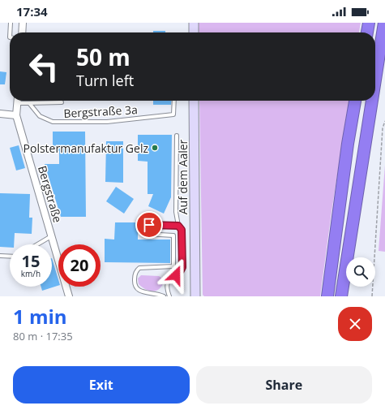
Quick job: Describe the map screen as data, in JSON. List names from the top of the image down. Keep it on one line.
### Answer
{"streets":{"street":["Auf dem Aaler","Bergstraße"],"lane":["Bergstraße 3a"]},"places":["Polstermanufaktur Gelz"],"page":{"status":"17:34","turn":["50 m","Turn left"],"speed":"15 km/h","limit":"20","heading":["1 min","80 m · 17:35"],"buttons":["Exit","Share"]}}
